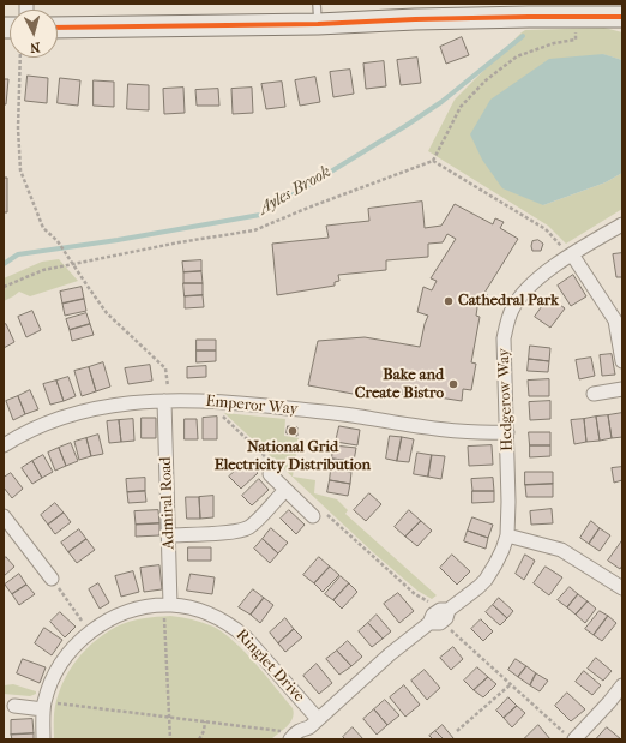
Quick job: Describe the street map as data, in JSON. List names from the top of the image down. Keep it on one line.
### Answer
{"streets":{"street":["Hedgerow Way","Emperor Way","Admiral Road","Ringlet Drive"]},"crossings":[["Hedgerow Way","Emperor Way"],["Hedgerow Way","Ringlet Drive"],["Emperor Way","Admiral Road"],["Admiral Road","Ringlet Drive"]],"water":["Ayles Brook"],"places":["Cathedral Park","Bake and Create Bistro","National Grid Electricity Distribution"],"north":"bottom"}
